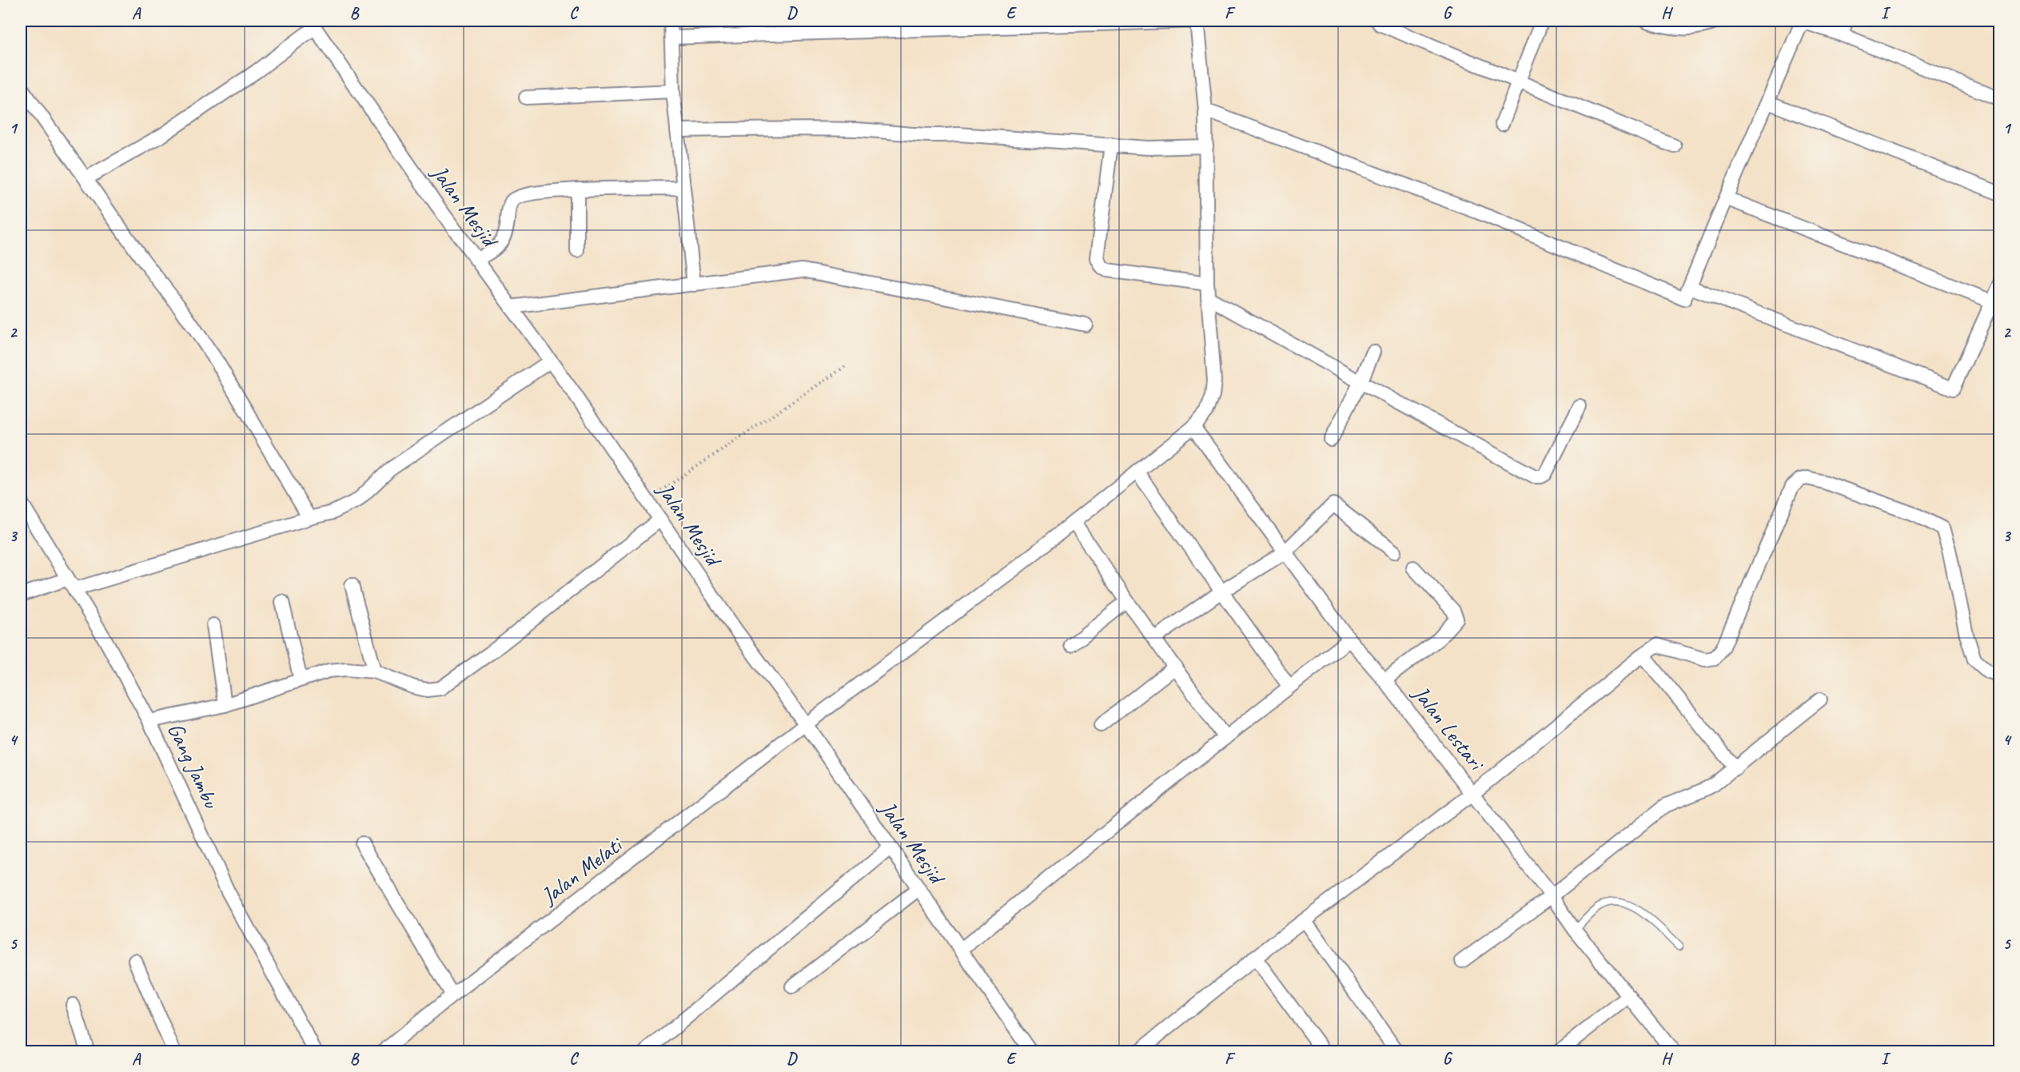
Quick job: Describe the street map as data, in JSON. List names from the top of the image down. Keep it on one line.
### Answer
{"streets":{"street":["Jalan Mesjid","Jalan Lestari","Gang Jambu","Jalan Melati"]},"crossings":[["Jalan Mesjid","Jalan Melati"],["Jalan Lestari","Jalan Melati"]],"grid":{"columns":["A","B","C","D","E","F","G","H","I"],"rows":["1","2","3","4","5"]}}
